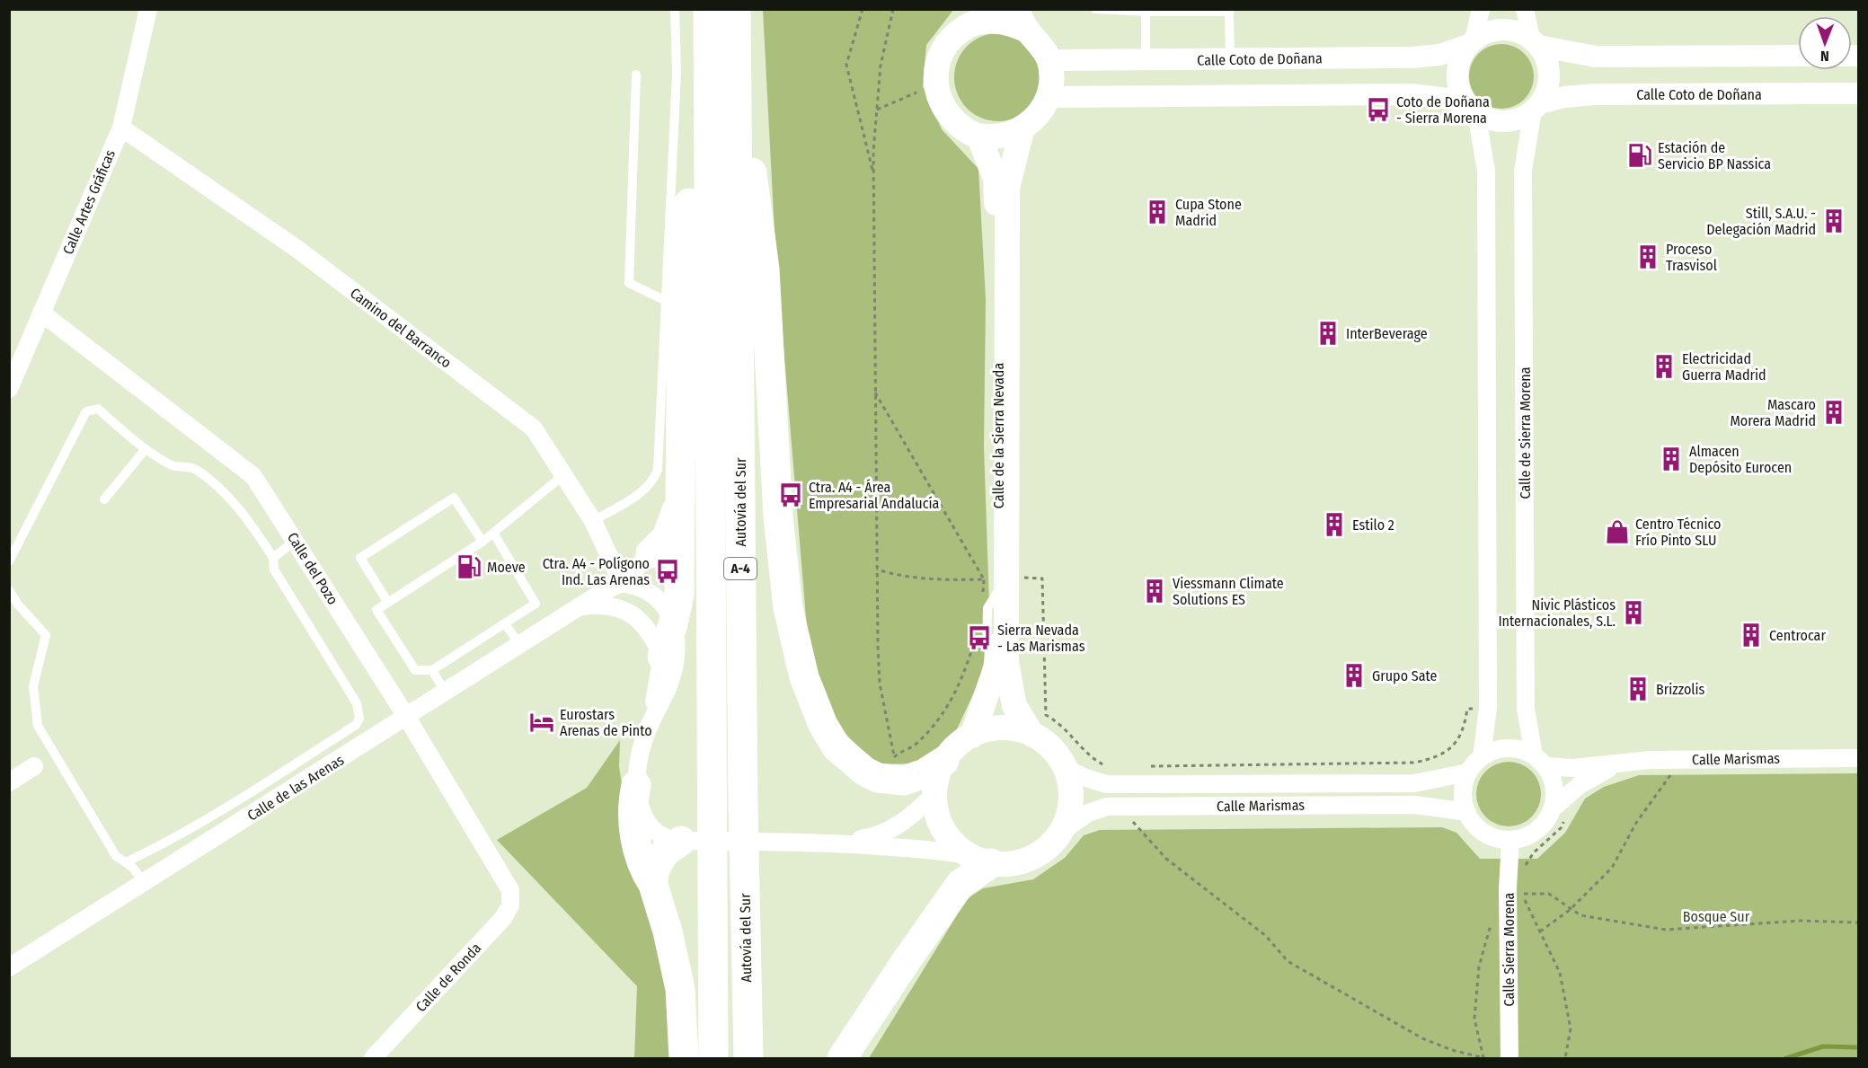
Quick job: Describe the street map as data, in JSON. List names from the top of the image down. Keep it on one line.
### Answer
{"streets":{"highway":["Autovía del Sur","A-4"],"main road":["Calle de la Sierra Nevada"],"street":["Calle Coto de Doñana","Calle Artes Gráficas","Camino del Barranco","Calle de Sierra Morena","Calle del Pozo","Calle Marismas","Calle de las Arenas","Calle Sierra Morena","Calle de Ronda"]},"crossings":[["Calle Coto de Doñana","Calle de Sierra Morena"],["Calle Coto de Doñana","Calle de la Sierra Nevada"],["Calle Artes Gráficas","Camino del Barranco"],["Calle Artes Gráficas","Calle del Pozo"],["Camino del Barranco","Calle de las Arenas"],["Calle de Sierra Morena","Calle Marismas"],["Calle de Sierra Morena","Calle Sierra Morena"],["Calle del Pozo","Calle de las Arenas"],["Calle del Pozo","Calle de Ronda"],["Calle Marismas","Calle Sierra Morena"]],"parks":["Bosque Sur"],"places":{"bus stop":["Coto de Doñana - Sierra Morena","Ctra. A4 - Área Empresarial Andalucía","Ctra. A4 - Polígono Ind. Las Arenas","Sierra Nevada - Las Marismas"],"fuel station":["Estación de Servicio BP Nassica","Moeve"],"building":["Cupa Stone Madrid","Still, S.A.U. - Delegación Madrid","Proceso Trasvisol","InterBeverage","Electricidad Guerra Madrid","Mascaro Morera Madrid","Almacen Depósito Eurocen","Estilo 2","Viessmann Climate Solutions ES","Nivic Plásticos Internacionales, S.L.","Centrocar","Grupo Sate","Brizzolis"],"shop":["Centro Técnico Frío Pinto SLU"],"hotel":["Eurostars Arenas de Pinto"]},"north":"bottom"}
